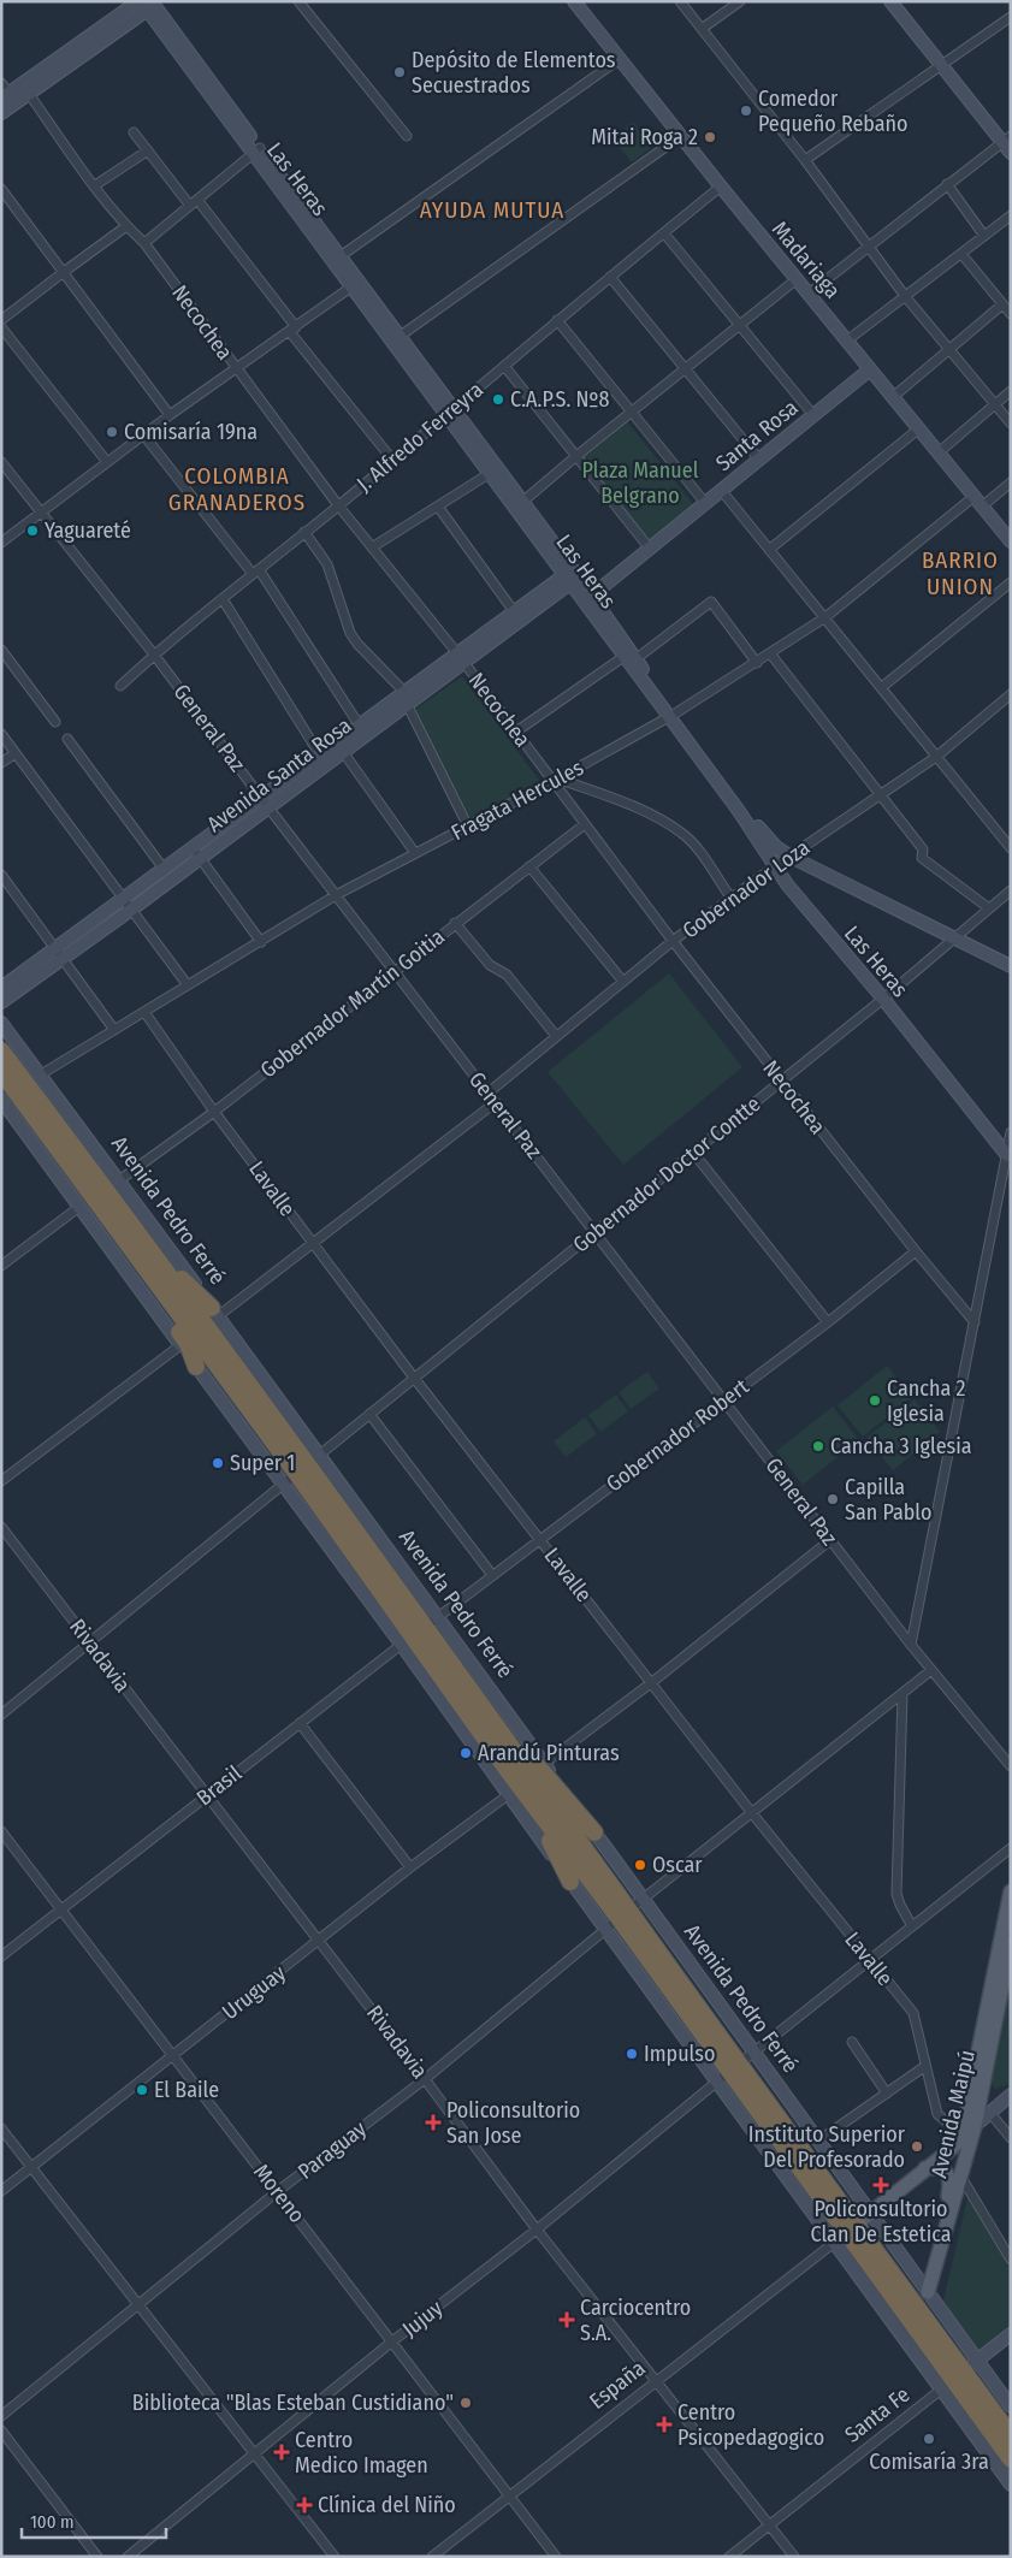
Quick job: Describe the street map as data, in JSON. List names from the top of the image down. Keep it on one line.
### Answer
{"streets":{"highway":["Avenida Pedro Ferré"],"main road":["Las Heras","Madariaga","Santa Rosa","Avenida Santa Rosa","Avenida Maipú"],"street":["Necochea","J. Alfredo Ferreyra","General Paz","Fragata Hercules","Gobernador Loza","Gobernador Martín Goitia","Gobernador Doctor Contte","Lavalle","Gobernador Robert","Rivadavia","Brasil","Uruguay","Paraguay","Moreno","Jujuy","España","Santa Fe"]},"crossings":[["Las Heras","Santa Rosa"],["Las Heras","J. Alfredo Ferreyra"],["Las Heras","Avenida Santa Rosa"],["Las Heras","Fragata Hercules"],["Las Heras","Gobernador Loza"],["Las Heras","Gobernador Doctor Contte"],["Madariaga","Santa Rosa"],["Madariaga","J. Alfredo Ferreyra"],["Madariaga","Fragata Hercules"],["Necochea","J. Alfredo Ferreyra"],["Necochea","Avenida Santa Rosa"],["Necochea","Fragata Hercules"],["Necochea","Gobernador Loza"],["Necochea","Gobernador Martín Goitia"],["Necochea","Gobernador Doctor Contte"],["Necochea","Gobernador Robert"],["J. Alfredo Ferreyra","General Paz"],["General Paz","Avenida Santa Rosa"],["General Paz","Fragata Hercules"],["General Paz","Gobernador Loza"],["General Paz","Gobernador Martín Goitia"],["General Paz","Gobernador Doctor Contte"],["General Paz","Gobernador Robert"],["General Paz","Paraguay"],["Fragata Hercules","Lavalle"],["Fragata Hercules","Avenida Pedro Ferré"],["Gobernador Martín Goitia","Lavalle"],["Gobernador Martín Goitia","Avenida Pedro Ferré"],["Gobernador Doctor Contte","Lavalle"],["Gobernador Doctor Contte","Avenida Pedro Ferré"],["Gobernador Doctor Contte","Rivadavia"],["Lavalle","Gobernador Robert"],["Lavalle","Avenida Maipú"],["Lavalle","Paraguay"],["Lavalle","Jujuy"],["Avenida Pedro Ferré","Gobernador Robert"],["Avenida Pedro Ferré","Brasil"],["Avenida Pedro Ferré","Uruguay"],["Avenida Pedro Ferré","Paraguay"],["Avenida Pedro Ferré","Jujuy"],["Avenida Pedro Ferré","España"],["Gobernador Robert","Brasil"],["Rivadavia","Brasil"],["Rivadavia","Uruguay"],["Rivadavia","Paraguay"],["Rivadavia","Jujuy"],["Rivadavia","España"],["Rivadavia","Santa Fe"],["Brasil","Moreno"],["Uruguay","Moreno"],["Paraguay","Moreno"],["Moreno","Jujuy"],["Moreno","España"]],"districts":["AYUDA MUTUA","COLOMBIA GRANADEROS","BARRIO UNION"],"parks":["Plaza Manuel Belgrano"],"places":{"other":["Depósito de Elementos Secuestrados","Comedor Pequeño Rebaño","Mitai Roga 2","C.A.P.S. Nº8","Comisaría 19na","Yaguareté","Cancha 2 Iglesia","Cancha 3 Iglesia","Super 1","Capilla San Pablo","Arandú Pinturas","Oscar","Impulso","El Baile","Instituto Superior Del Profesorado","Biblioteca \"Blas Esteban Custidiano\"","Comisaría 3ra"],"health":["Policonsultorio San Jose","Policonsultorio Clan De Estetica","Carciocentro S.A.","Centro Psicopedagogico","Centro Medico Imagen","Clínica del Niño"]},"scale_bar":"100 m"}
